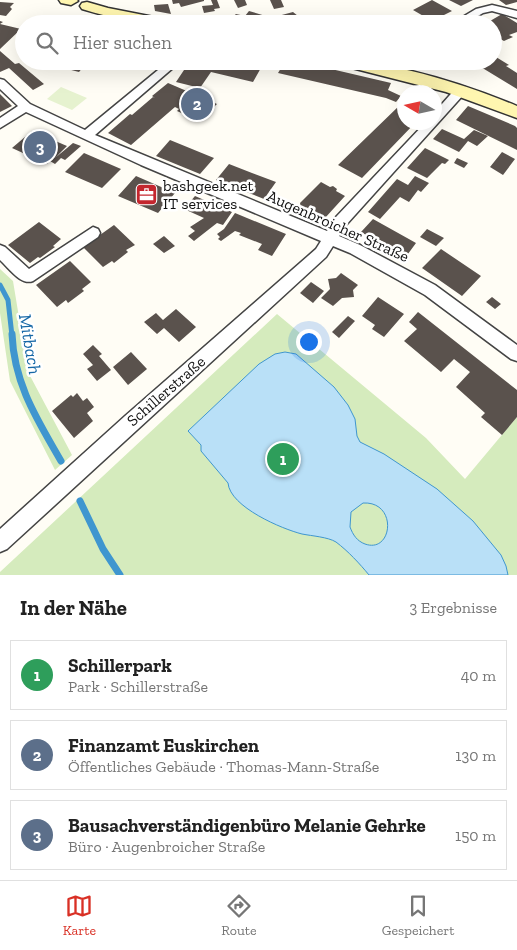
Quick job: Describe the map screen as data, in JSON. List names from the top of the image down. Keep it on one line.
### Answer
{"streets":{"street":["Augenbroicher Straße","Schillerstraße"]},"crossings":[["Augenbroicher Straße","Schillerstraße"]],"water":["Mitbach"],"places":{"office":["bashgeek.net IT services"]},"north":"left","page":{"search":"Hier suchen","pins":["2","3","1"],"heading":["In der Nähe","3 Ergebnisse"],"list":[{"mark":"1","name":"Schillerpark","note":"Park · Schillerstraße","value":"40 m"},{"mark":"2","name":"Finanzamt Euskirchen","note":"Öffentliches Gebäude · Thomas-Mann-Straße","value":"130 m"},{"mark":"3","name":"Bausachverständigenbüro Melanie Gehrke","note":"Büro · Augenbroicher Straße","value":"150 m"}],"nav":["Karte","Route","Gespeichert"]}}
